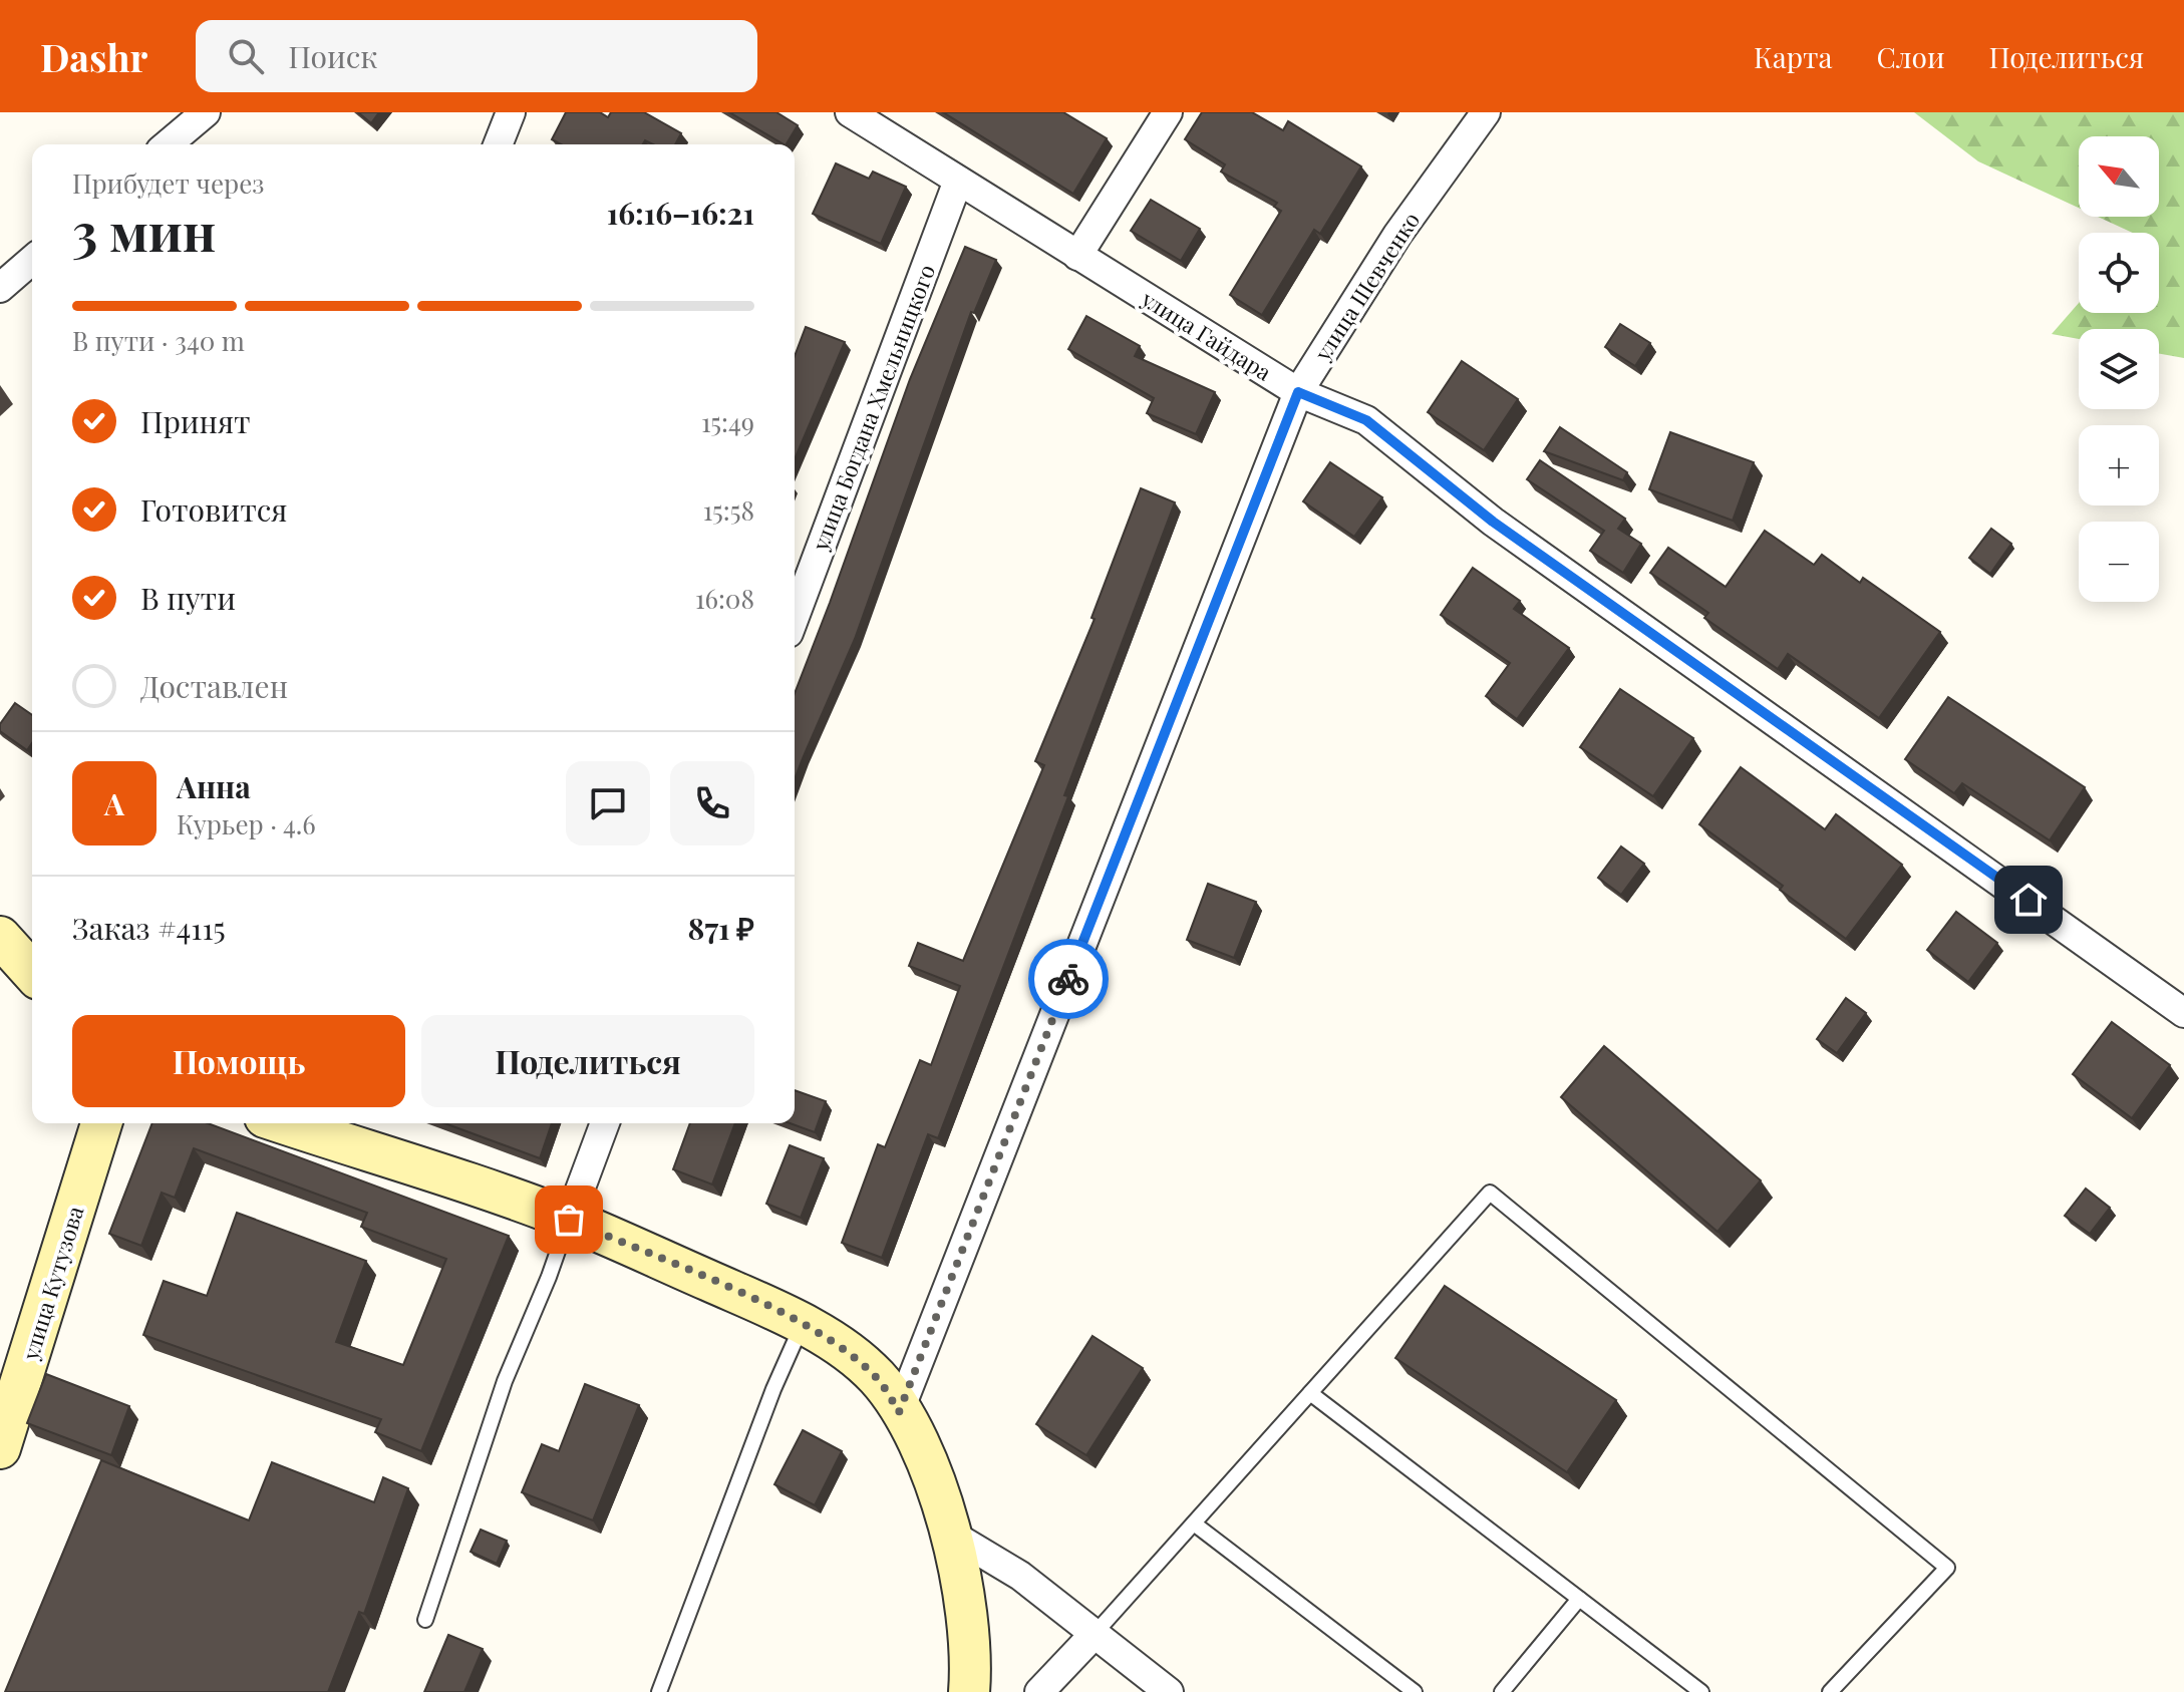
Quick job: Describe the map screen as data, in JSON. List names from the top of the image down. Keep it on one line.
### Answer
{"streets":{"main road":["улица Кутузова"],"street":["улица Шевченко","улица Гайдара","улица Богдана Хмельницкого"]},"crossings":[["улица Шевченко","улица Гайдара"],["улица Гайдара","улица Богдана Хмельницкого"]],"north":"top left","page":{"header":"Dashr","search":"Поиск","nav":["Карта","Слои","Поделиться"],"map_buttons":["+","−"],"heading":["3 мин","Прибудет через","16:16–16:21"],"panel":["Анна","Курьер · 4.6","Заказ #4115","871 ₽"],"bar":"В пути · 340 m","list":[["Принят","15:49"],["Готовится","15:58"],["В пути","16:08"],"Доставлен"],"round":"А","buttons":["Помощь","Поделиться"]}}
